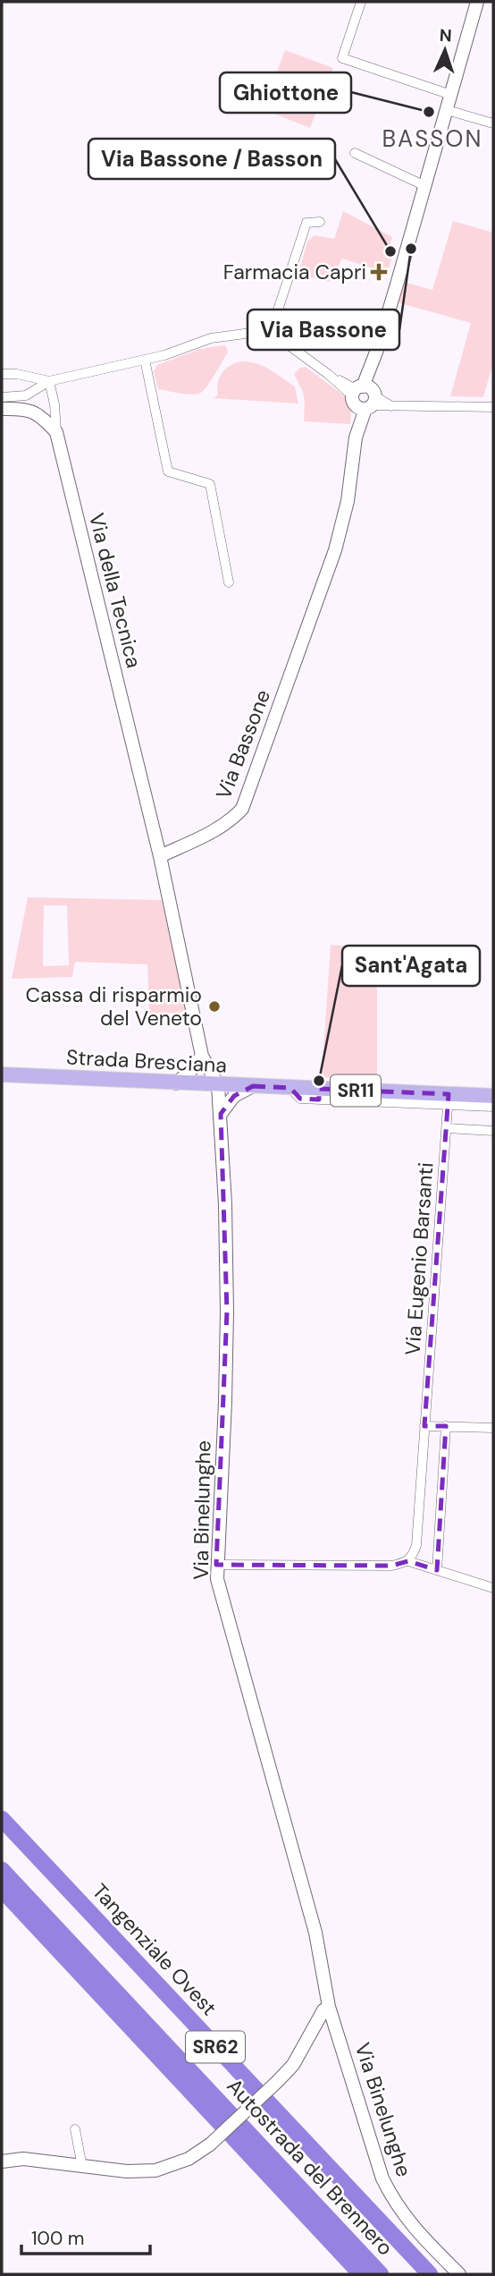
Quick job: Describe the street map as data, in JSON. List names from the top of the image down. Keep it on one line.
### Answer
{"streets":{"highway":["Tangenziale Ovest","SR62","Autostrada del Brennero"],"main road":["Strada Bresciana","SR11"],"street":["Via della Tecnica","Via Bassone","Via Eugenio Barsanti","Via Binelunghe"]},"crossings":[["Via della Tecnica","Via Bassone"],["Strada Bresciana","Via Eugenio Barsanti"],["Strada Bresciana","Via Binelunghe"]],"districts":["BASSON"],"places":{"other":["Ghiottone","Via Bassone","Via Bassone / Basson","Cassa di risparmio del Veneto","Sant'Agata"],"health":["Farmacia Capri"]},"scale_bar":"100 m","north":"top"}
